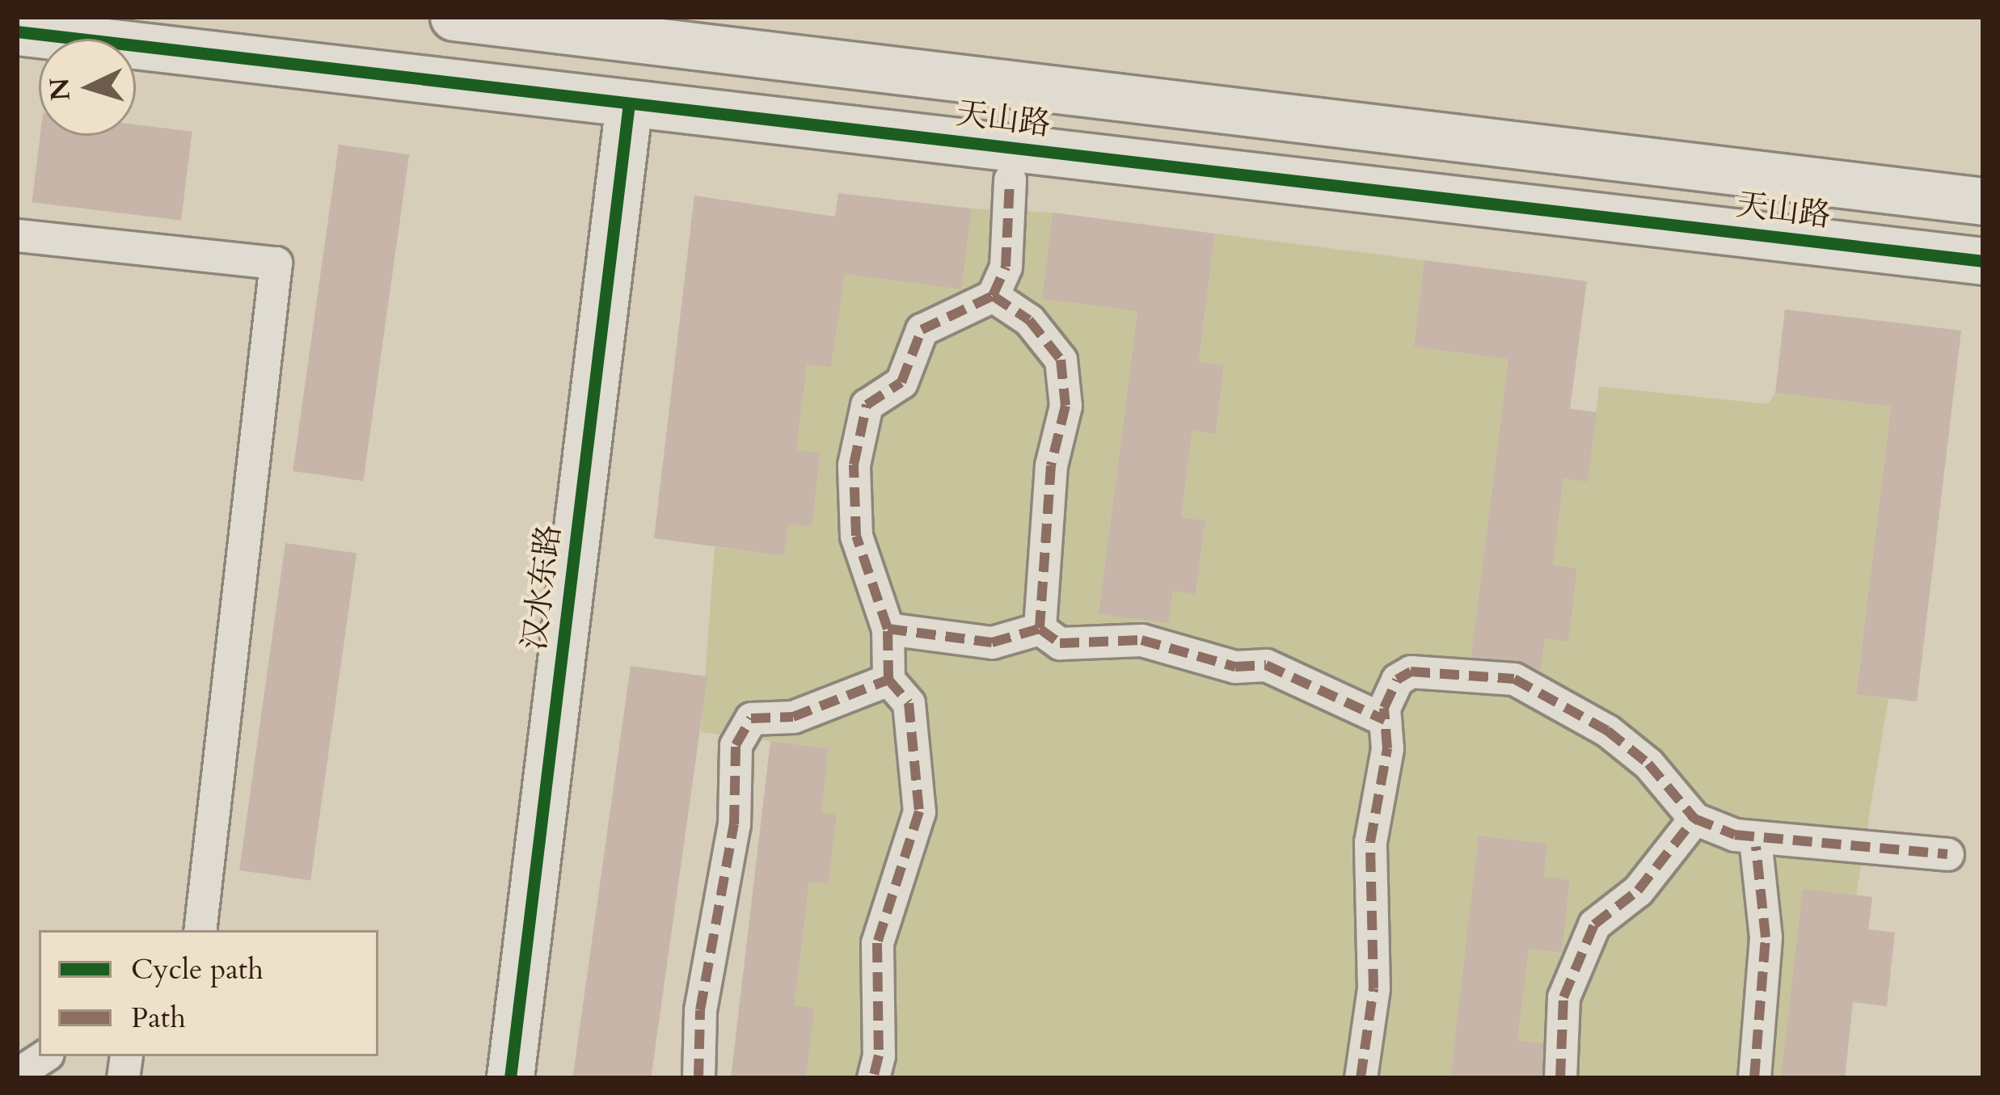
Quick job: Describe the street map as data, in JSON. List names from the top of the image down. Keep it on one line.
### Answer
{"streets":{"street":["天山路","汉水东路"]},"crossings":[["天山路","汉水东路"]],"legend":["Cycle path","Path"],"north":"left"}
